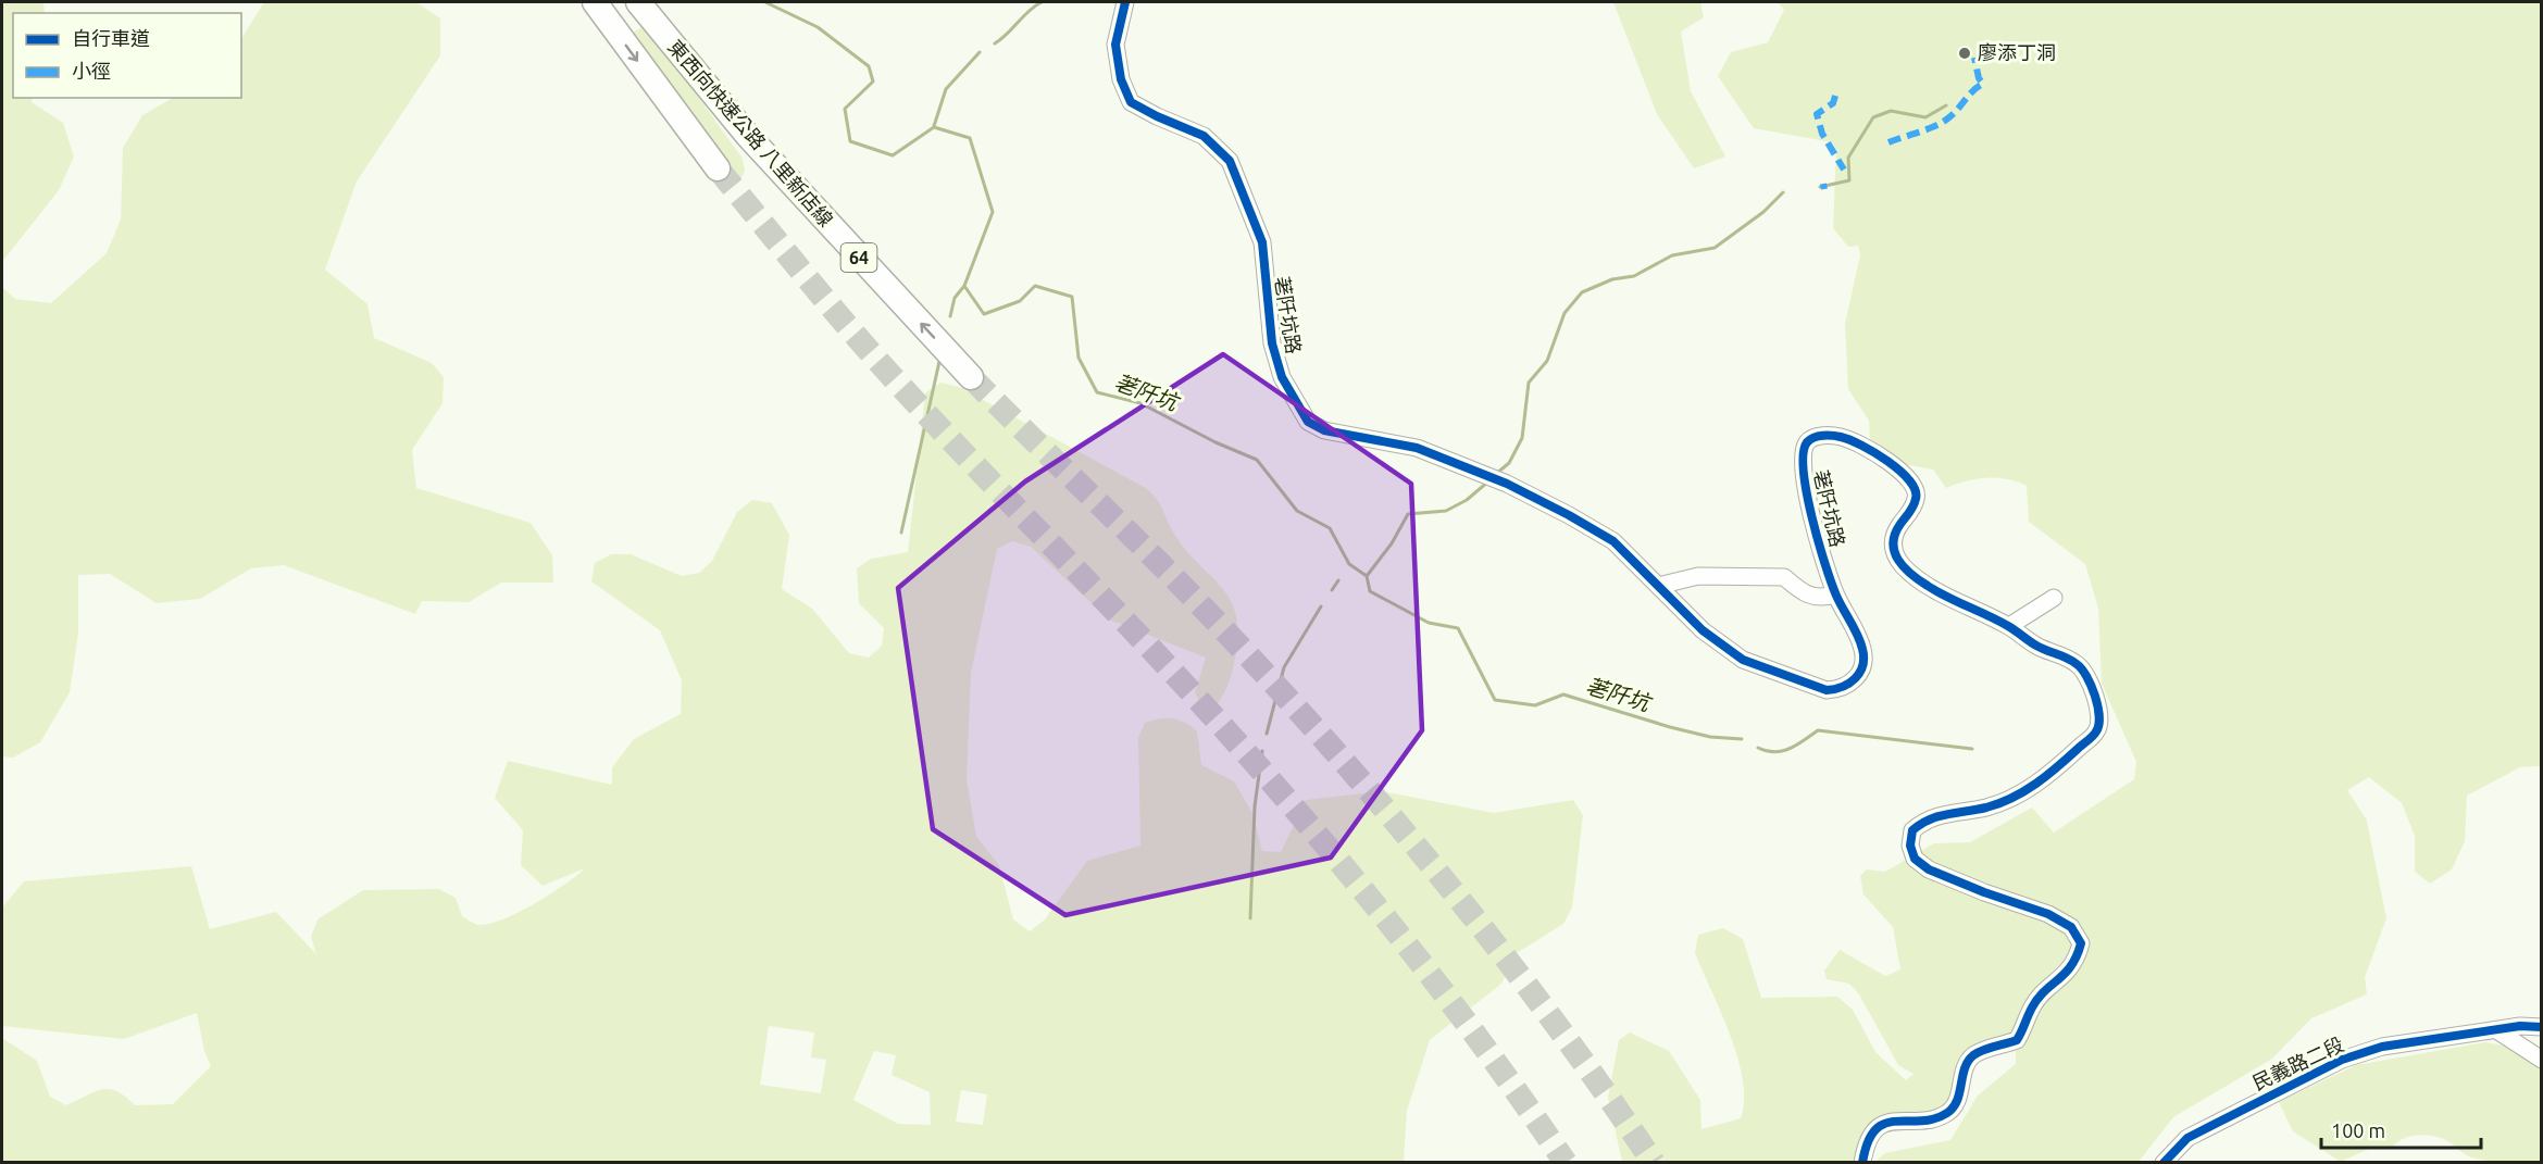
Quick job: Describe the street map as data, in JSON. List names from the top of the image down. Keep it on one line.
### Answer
{"streets":{"highway":["東西向快速公路 八里新店線","64"],"street":["荖阡坑路","民義路二段"]},"water":["荖阡坑"],"places":["廖添丁洞"],"legend":["自行車道","小徑"],"scale_bar":"100 m"}
